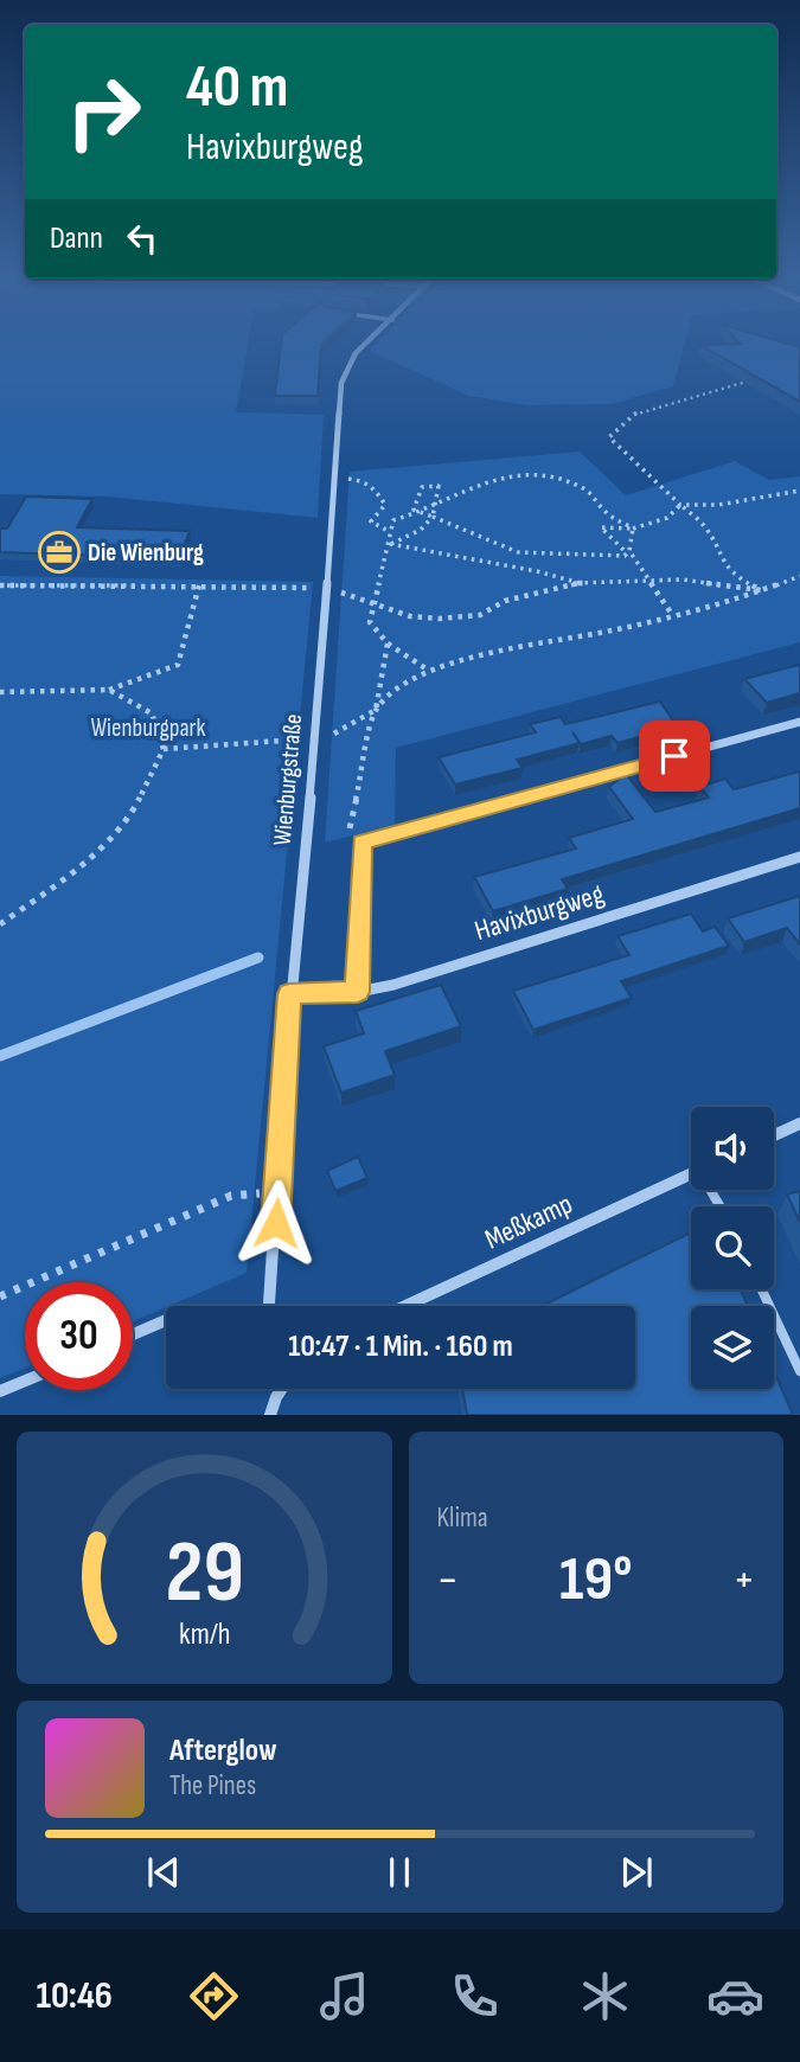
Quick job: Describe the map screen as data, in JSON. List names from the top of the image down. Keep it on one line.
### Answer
{"streets":{"street":["Wienburgstraße","Havixburgweg","Meßkamp"]},"crossings":[["Wienburgstraße","Havixburgweg"]],"parks":["Wienburgpark"],"places":{"office":["Die Wienburg"]},"page":{"turn":["40 m","Havixburgweg"],"then":"Dann","limit":"30","trip":"10:47 · 1 Min. · 160 m","tile":"Klima","heat":["−","19°","+"],"song":["Afterglow","The Pines"],"tabs":"10:46","gauge":["29","km/h"]}}
